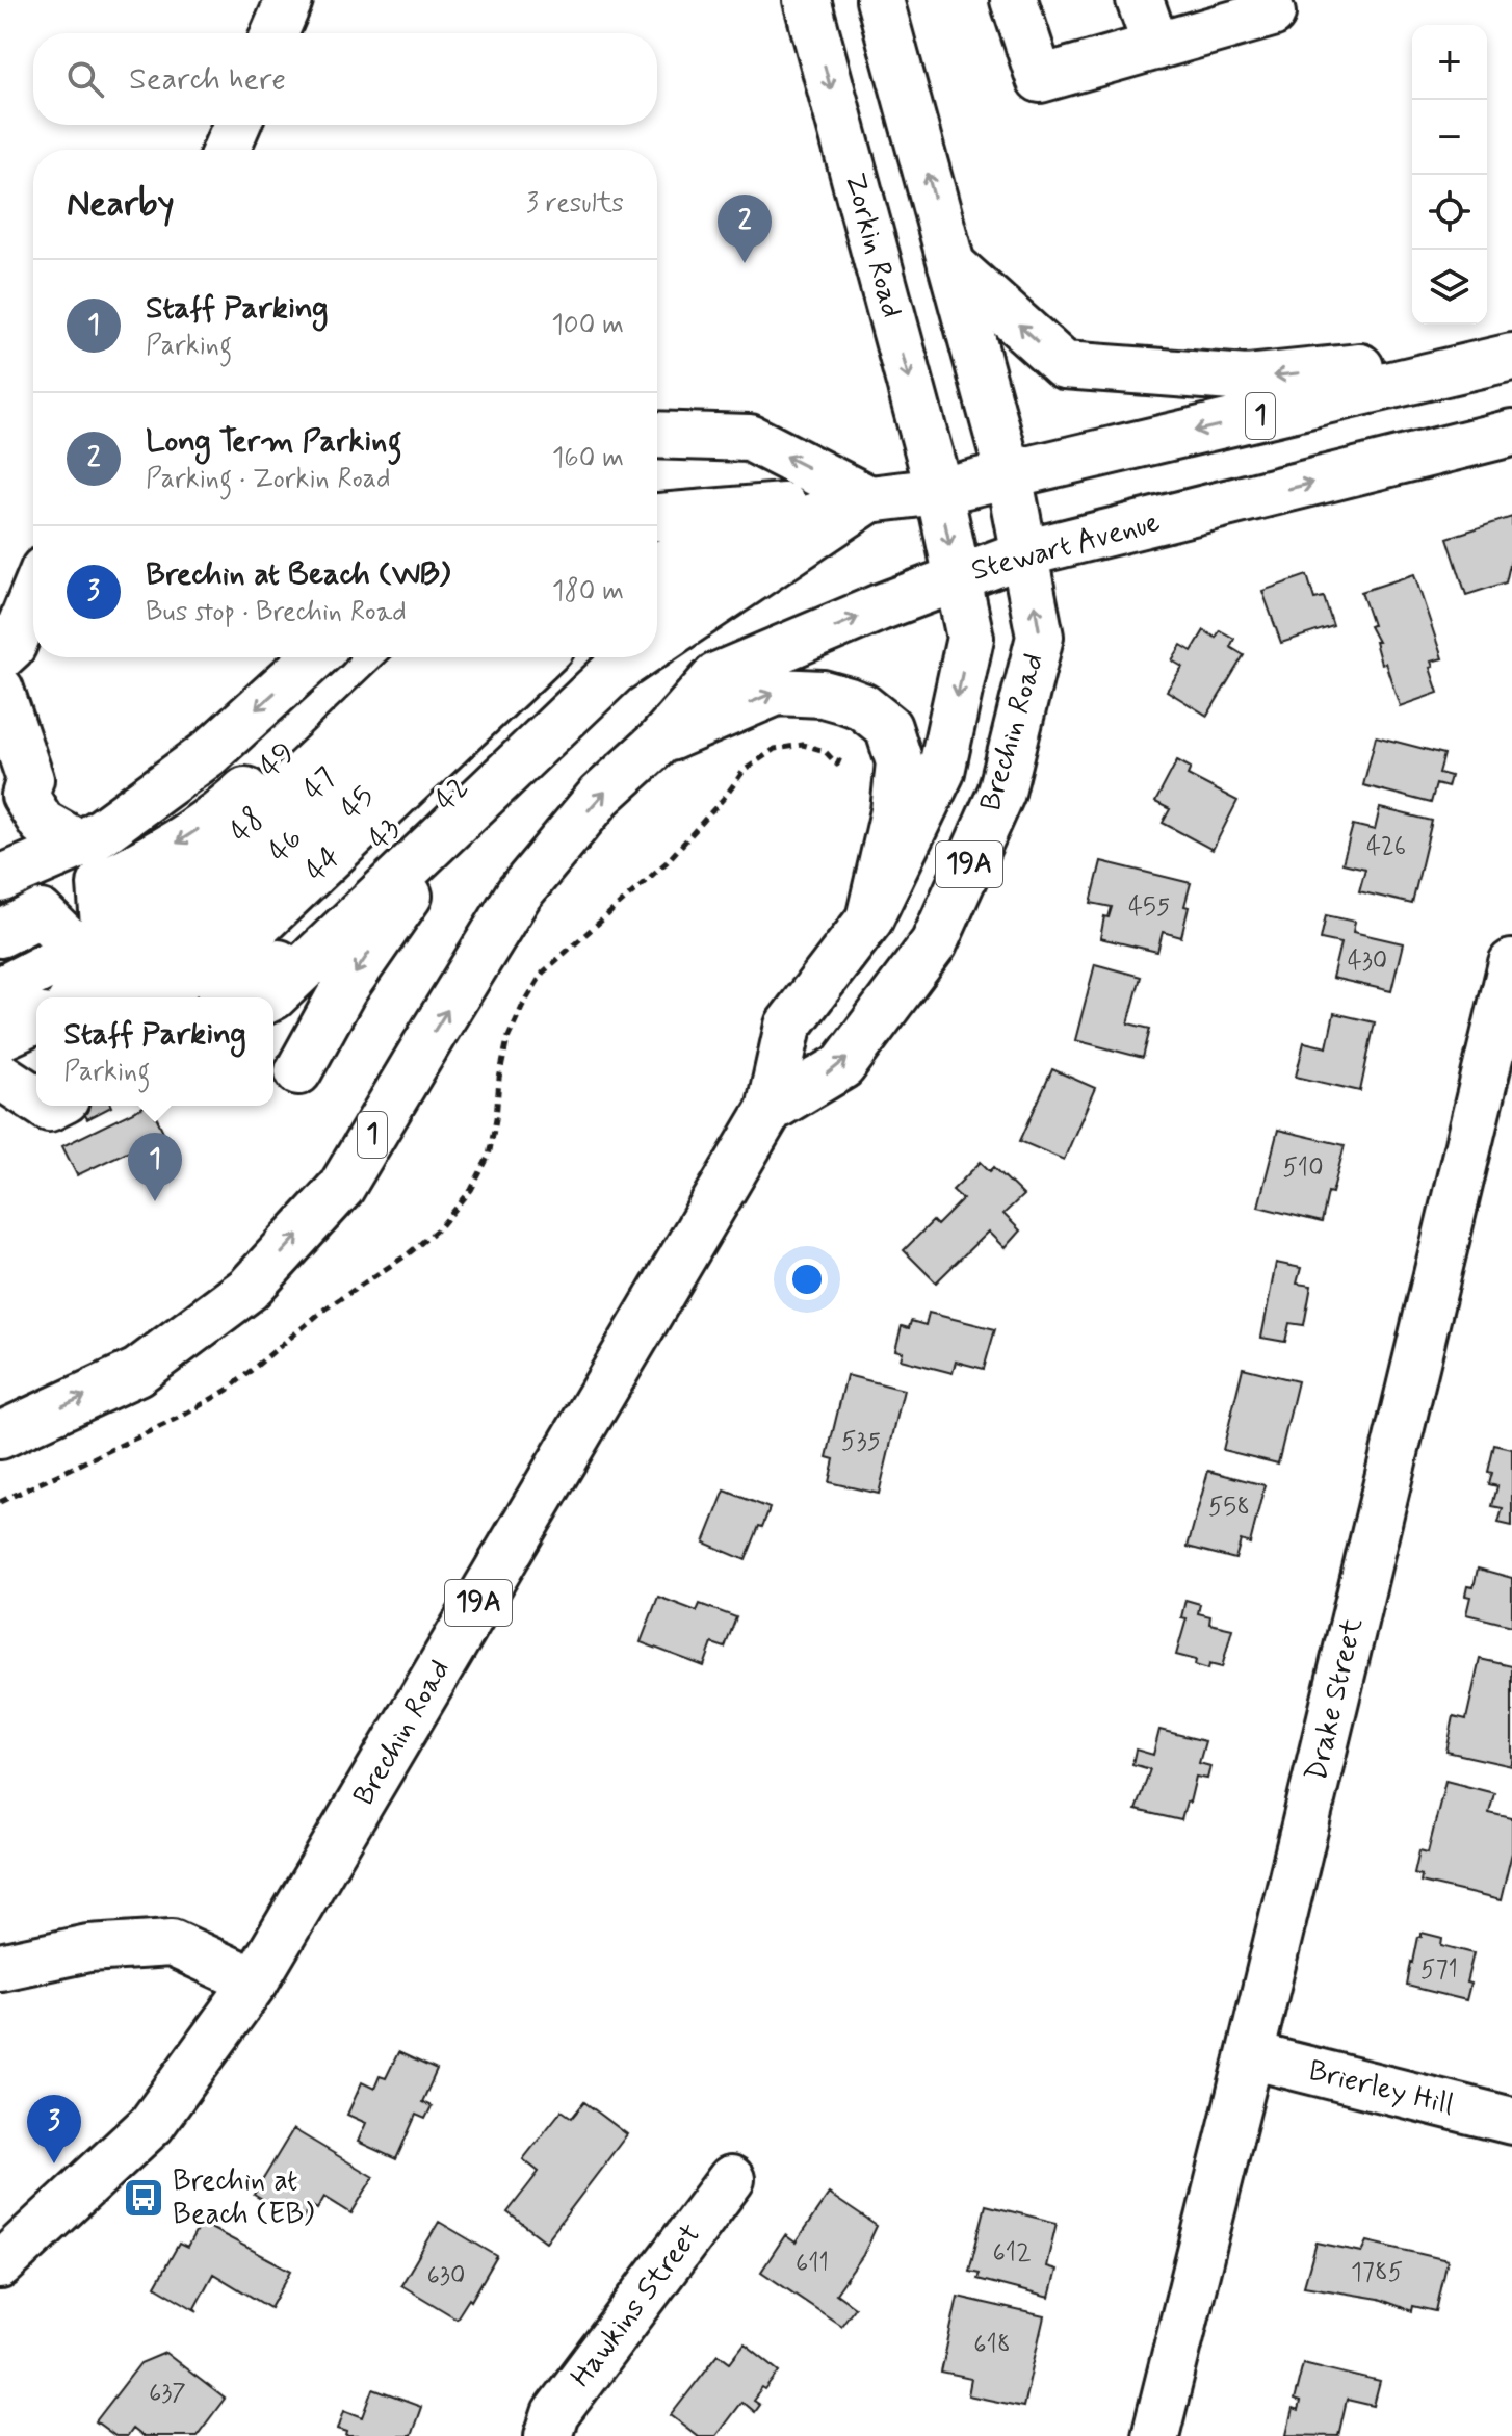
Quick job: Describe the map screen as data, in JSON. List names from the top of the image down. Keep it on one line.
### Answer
{"streets":{"main road":["Zorkin Road","1","Stewart Avenue","Brechin Road","49","47","42","45","48","43","46","44","19A","Drake Street","Brierley Hill","Hawkins Street"]},"crossings":[["Zorkin Road","1"],["Zorkin Road","Brechin Road"],["1","Stewart Avenue"],["1","Brechin Road"],["Stewart Avenue","Brechin Road"],["49","47"],["49","45"],["49","48"],["49","43"],["49","46"],["49","44"],["47","45"],["47","48"],["47","43"],["47","46"],["47","44"],["45","48"],["45","43"],["45","46"],["45","44"],["48","43"],["48","46"],["48","44"],["43","46"],["43","44"],["46","44"],["Drake Street","Brierley Hill"]],"places":{"bus stop":["Brechin at Beach (EB)"]},"house_numbers":["426","455","430","510","535","558","571","612","611","1785","630","618","637"],"page":{"map_buttons":["+","−"],"search":"Search here","heading":["Nearby","3 results"],"pins":["2","1","3"],"list":[{"mark":"1","name":"Staff Parking","note":"Parking","value":"100 m"},{"mark":"2","name":"Long Term Parking","note":"Parking · Zorkin Road","value":"160 m"},{"mark":"3","name":"Brechin at Beach (WB)","note":"Bus stop · Brechin Road","value":"180 m"}],"popup":["Staff Parking","Parking"]}}
